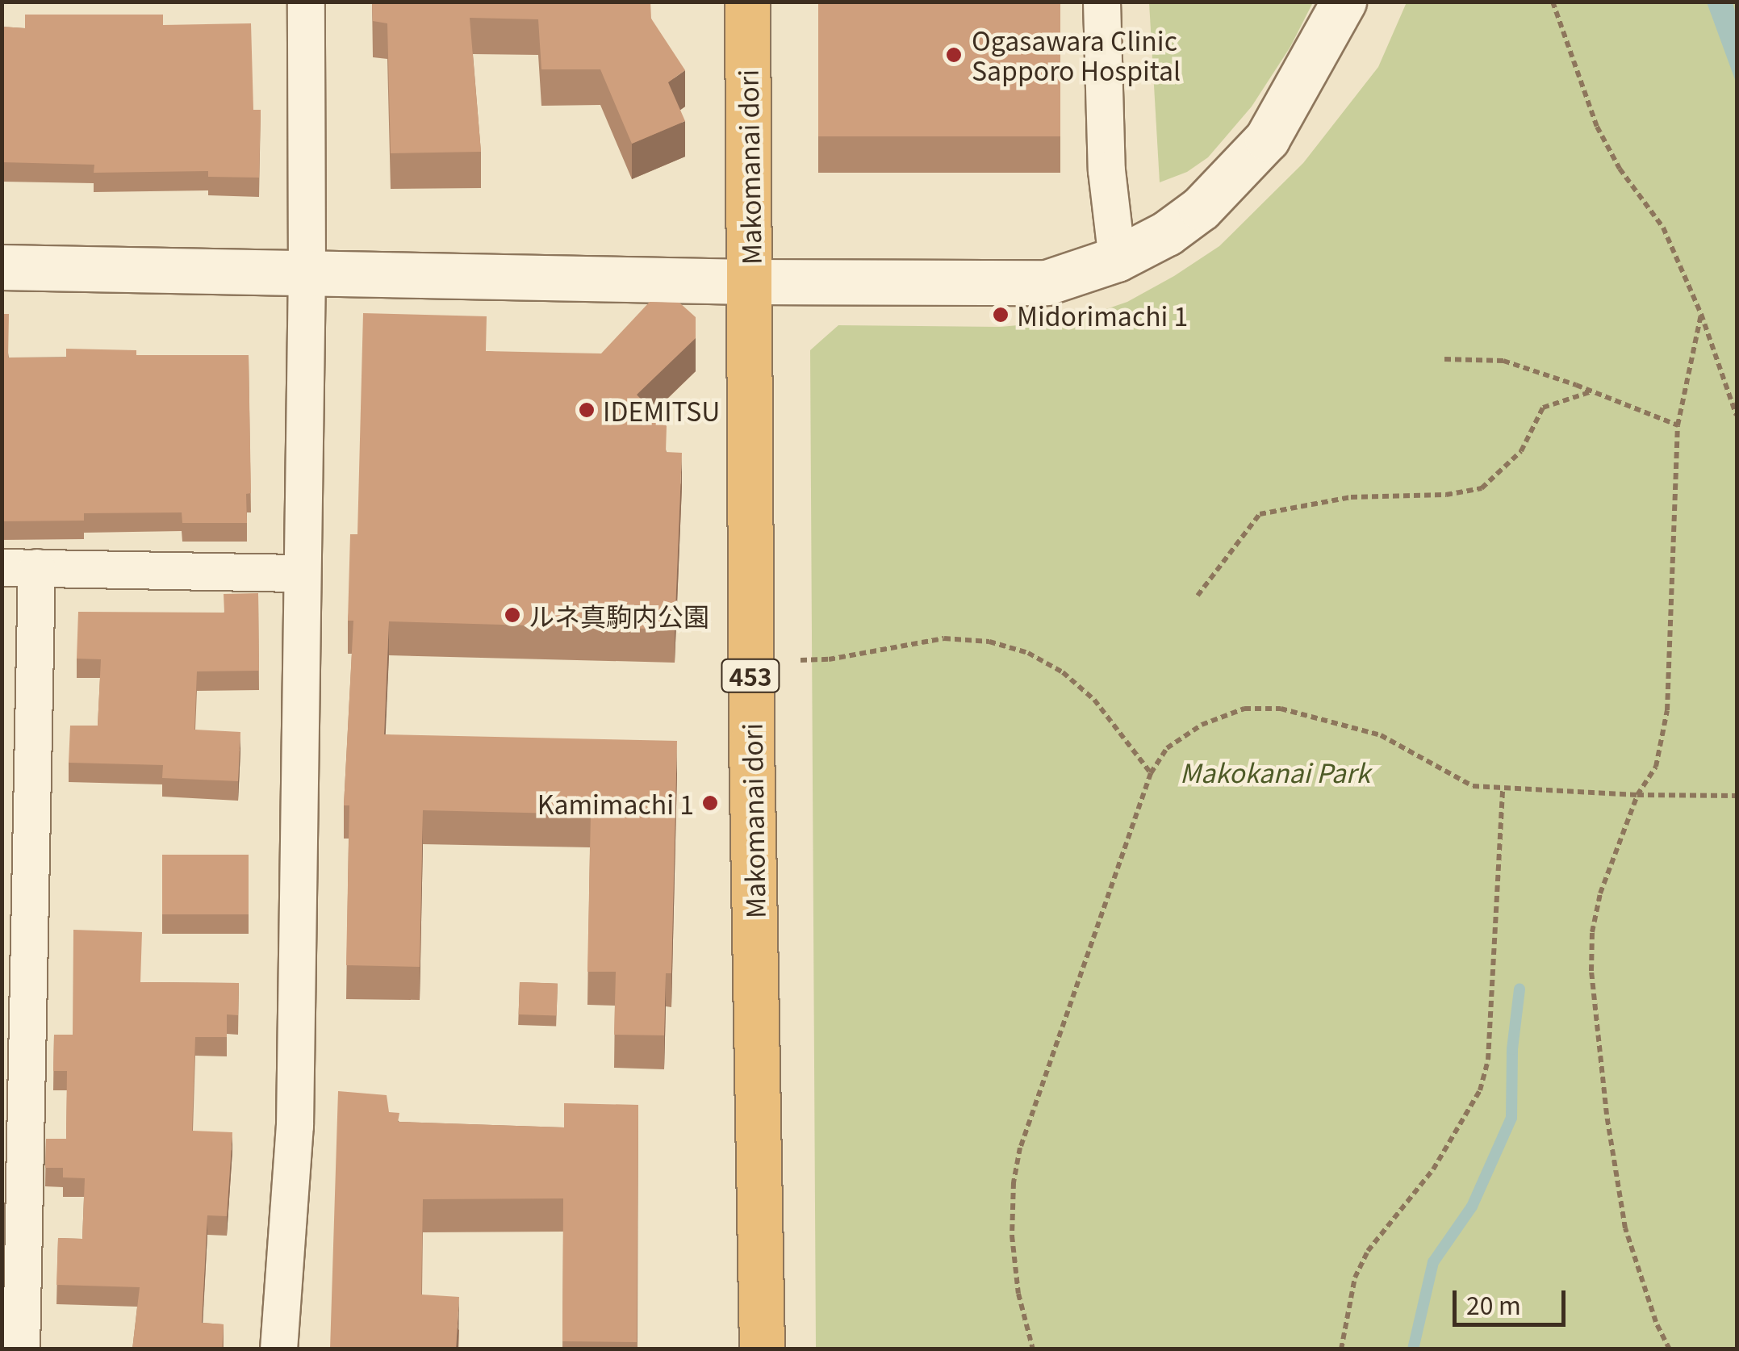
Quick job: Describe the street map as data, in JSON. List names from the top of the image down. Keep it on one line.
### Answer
{"streets":{"highway":["Makomanai dori","453"]},"parks":["Makokanai Park"],"places":["Ogasawara Clinic Sapporo Hospital","Midorimachi 1","IDEMITSU","ルネ真駒内公園","Kamimachi 1"],"scale_bar":"20 m"}
